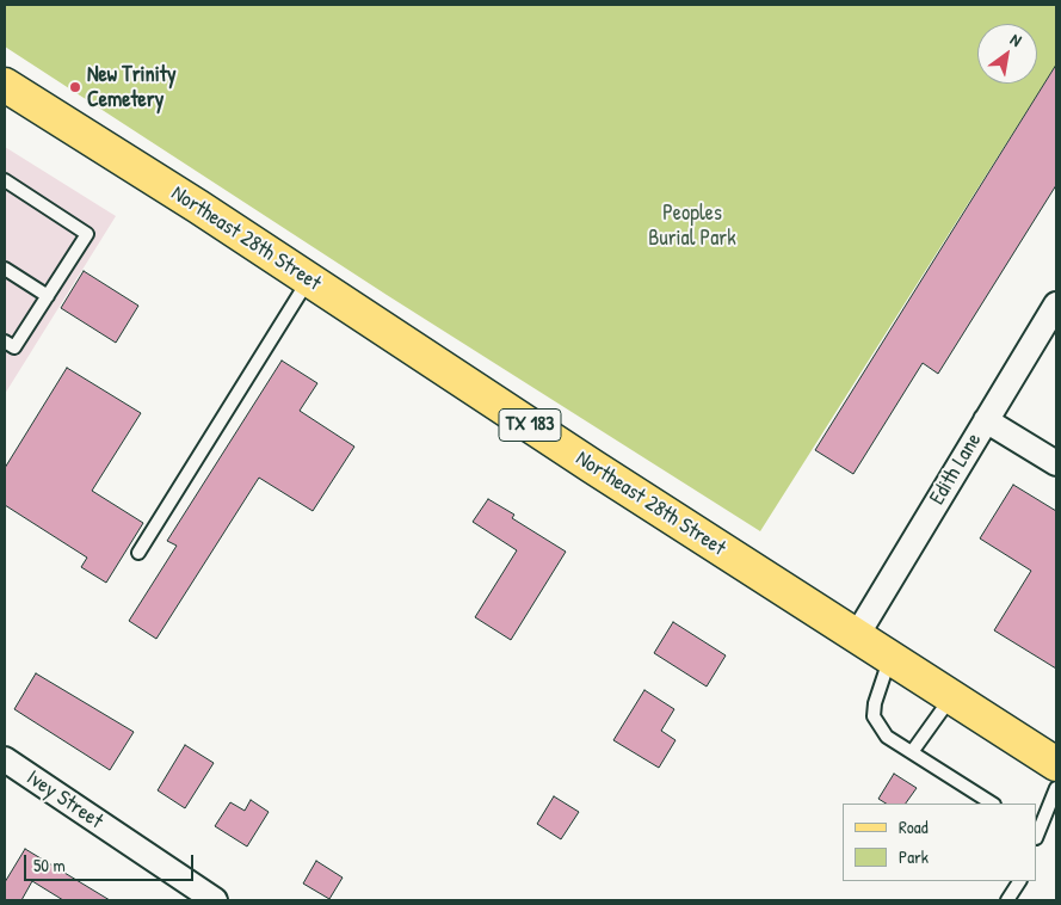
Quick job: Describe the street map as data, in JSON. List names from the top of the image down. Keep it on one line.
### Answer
{"streets":{"main road":["Northeast 28th Street","TX 183"],"street":["Edith Lane","Ivey Street"]},"crossings":[["Northeast 28th Street","Edith Lane"]],"parks":["Peoples Burial Park"],"places":["New Trinity Cemetery"],"legend":["Road","Park"],"scale_bar":"50 m","north":"top right"}
